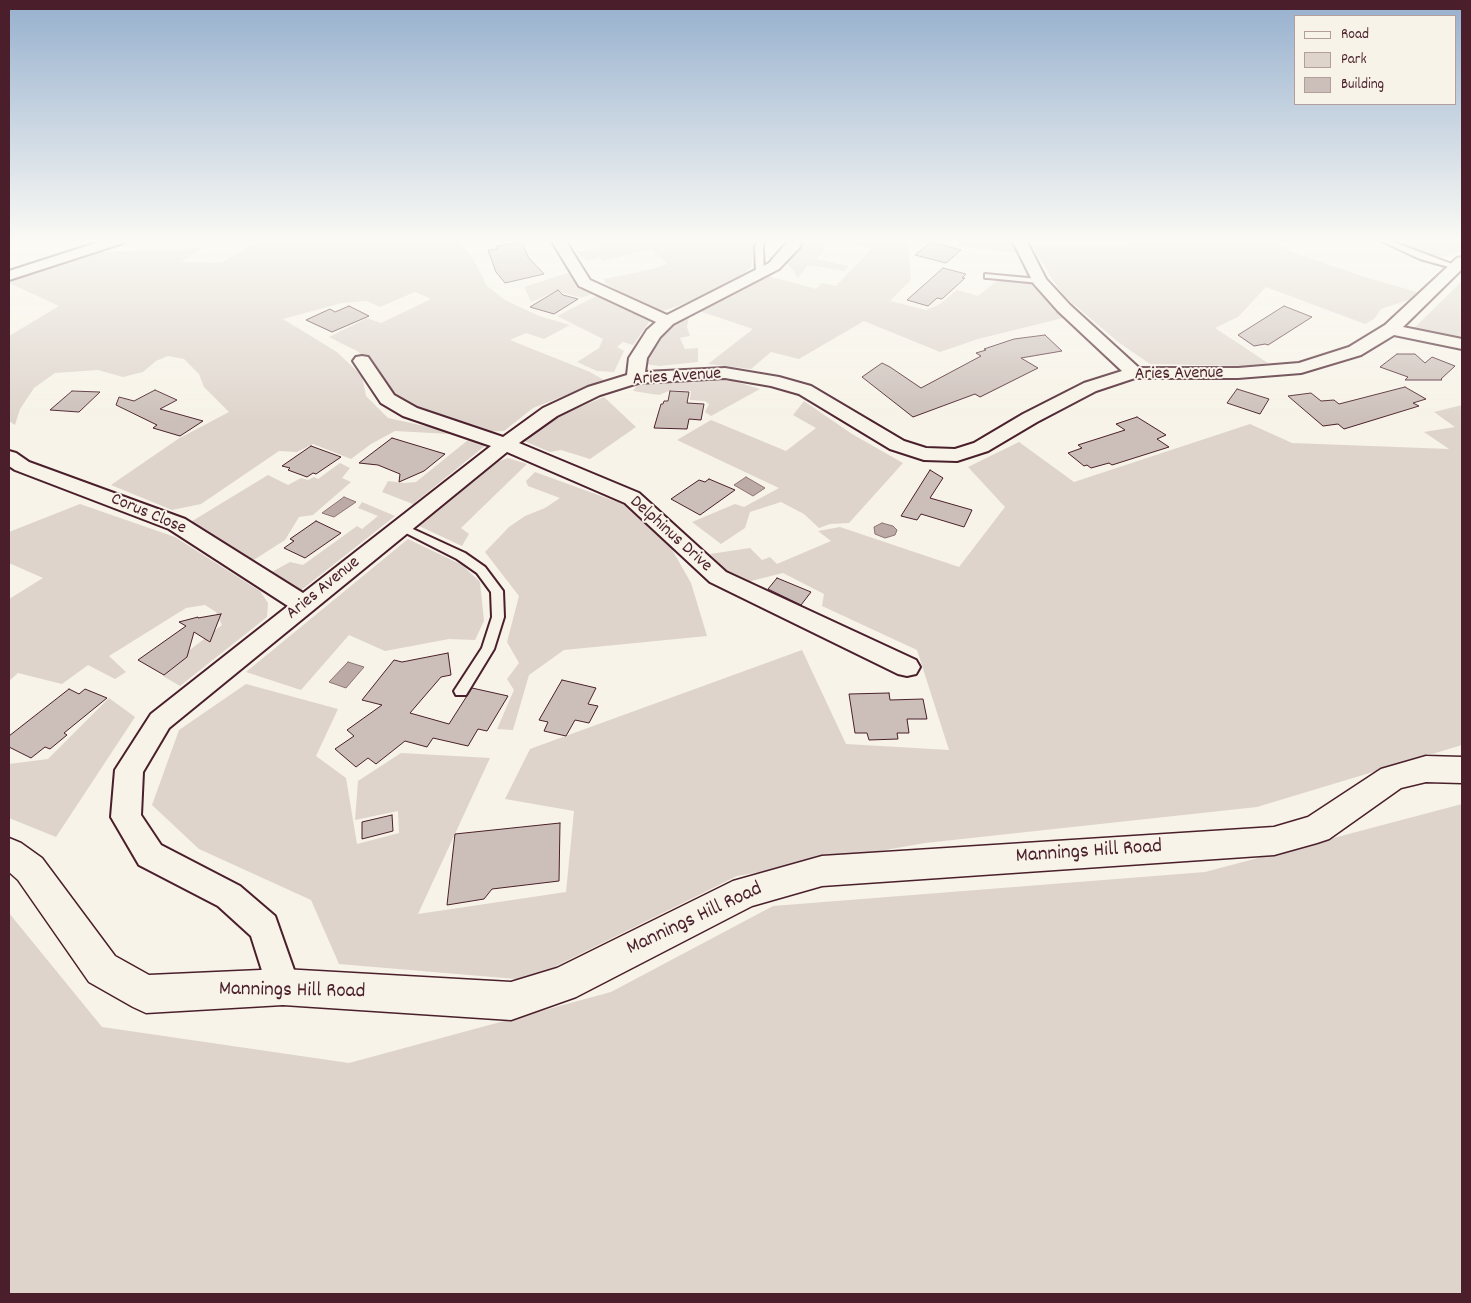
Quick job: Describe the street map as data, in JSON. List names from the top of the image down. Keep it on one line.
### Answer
{"streets":{"main road":["Mannings Hill Road"],"street":["Aries Avenue","Corus Close","Delphinus Drive"]},"crossings":[["Aries Avenue","Corus Close"],["Aries Avenue","Delphinus Drive"],["Aries Avenue","Mannings Hill Road"]],"legend":["Road","Park","Building"]}
